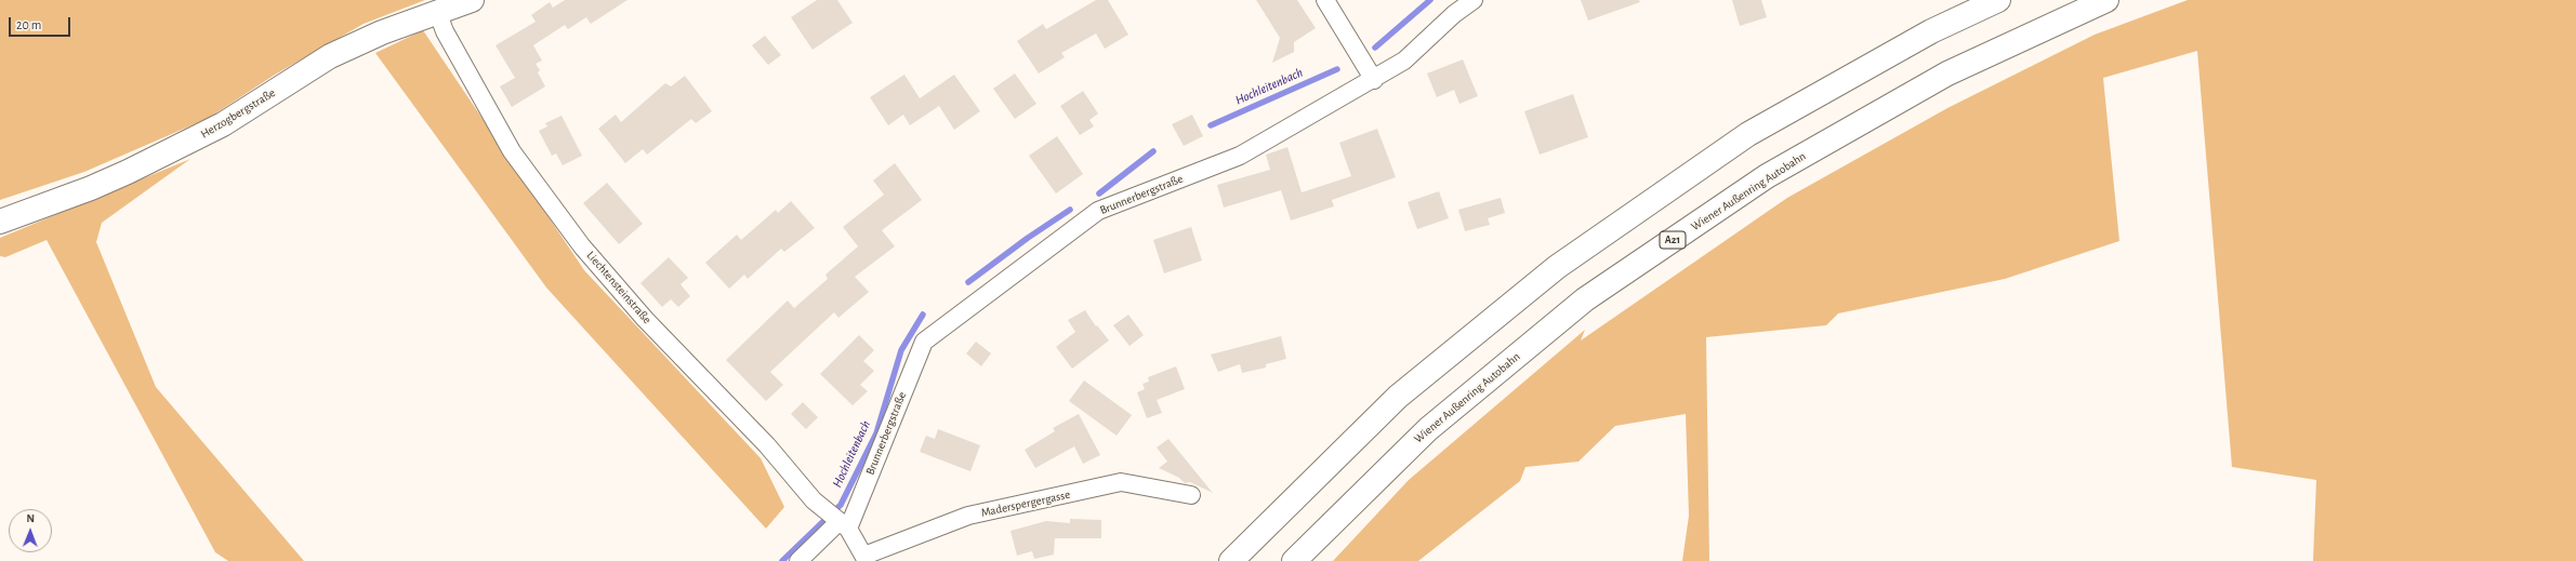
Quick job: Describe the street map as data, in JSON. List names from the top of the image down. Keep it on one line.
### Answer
{"streets":{"main road":["Herzogbergstraße","Wiener Außenring Autobahn","A21"],"street":["Brunnerbergstraße","Liechtensteinstraße","Maderspergergasse"]},"crossings":[["Herzogbergstraße","Liechtensteinstraße"],["Brunnerbergstraße","Liechtensteinstraße"]],"water":["Hochleitenbach"],"scale_bar":"20 m","north":"top"}
